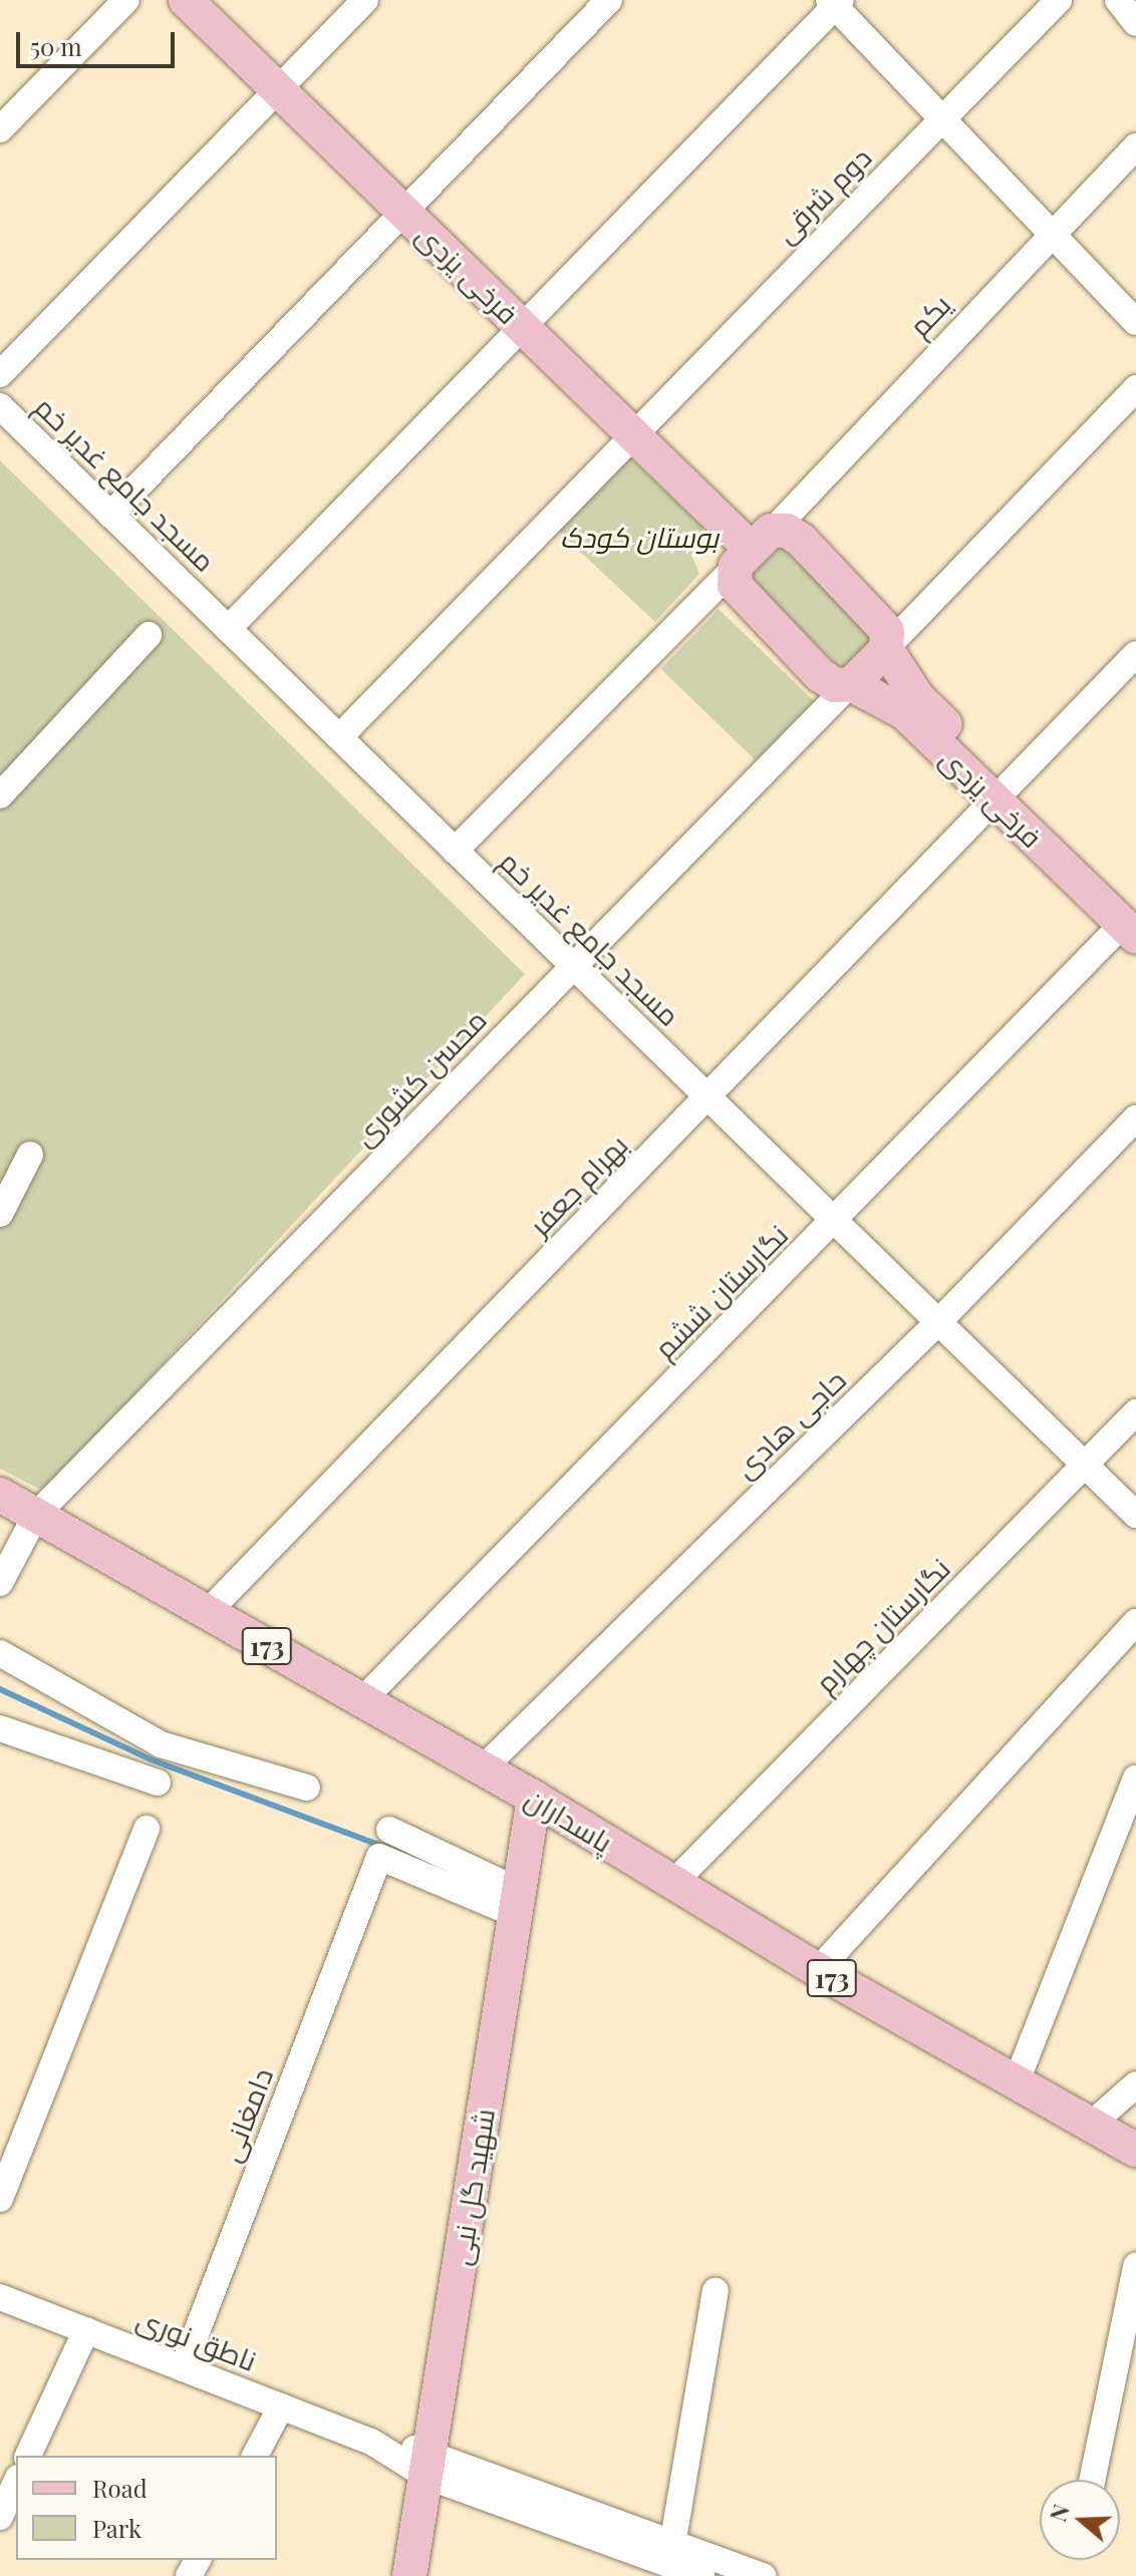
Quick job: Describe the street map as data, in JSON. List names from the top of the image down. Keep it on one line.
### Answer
{"streets":{"main road":["فرخی یزدی","173","پاسداران","شهید گل نبی"],"street":["دوم شرقی","یکم","مسجد جامع غدیر خم","محسن کشوری","بهرام جعفر","نگارستان ششم","حاجی هادی","نگارستان چهارم","دامغانی","ناطق نوری"]},"crossings":[["دوم شرقی","فرخی یزدی"],["دوم شرقی","مسجد جامع غدیر خم"],["فرخی یزدی","یکم"],["فرخی یزدی","محسن کشوری"],["فرخی یزدی","بهرام جعفر"],["فرخی یزدی","نگارستان ششم"],["یکم","مسجد جامع غدیر خم"],["مسجد جامع غدیر خم","محسن کشوری"],["مسجد جامع غدیر خم","بهرام جعفر"],["مسجد جامع غدیر خم","نگارستان ششم"],["مسجد جامع غدیر خم","حاجی هادی"],["مسجد جامع غدیر خم","نگارستان چهارم"],["محسن کشوری","پاسداران"],["بهرام جعفر","پاسداران"],["نگارستان ششم","پاسداران"],["حاجی هادی","پاسداران"],["نگارستان چهارم","پاسداران"],["پاسداران","شهید گل نبی"],["دامغانی","شهید گل نبی"],["دامغانی","ناطق نوری"],["شهید گل نبی","ناطق نوری"]],"parks":["بوستان کودک"],"legend":["Road","Park"],"scale_bar":"50 m","north":"left"}
